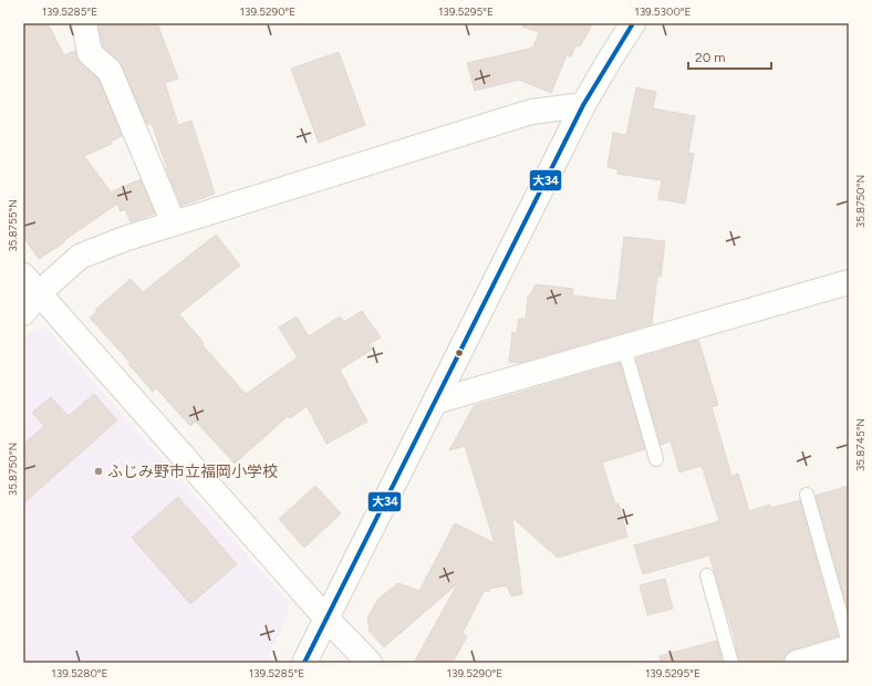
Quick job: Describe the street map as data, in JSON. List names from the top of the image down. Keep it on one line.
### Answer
{"places":["ふじみ野市立福岡小学校"],"lines":["transit line 大34"],"scale_bar":"20 m","coordinates":["139.5285°E","139.5290°E","139.5295°E","139.5300°E","35.8750°N","35.8755°N","35.8745°N","139.5280°E"]}
